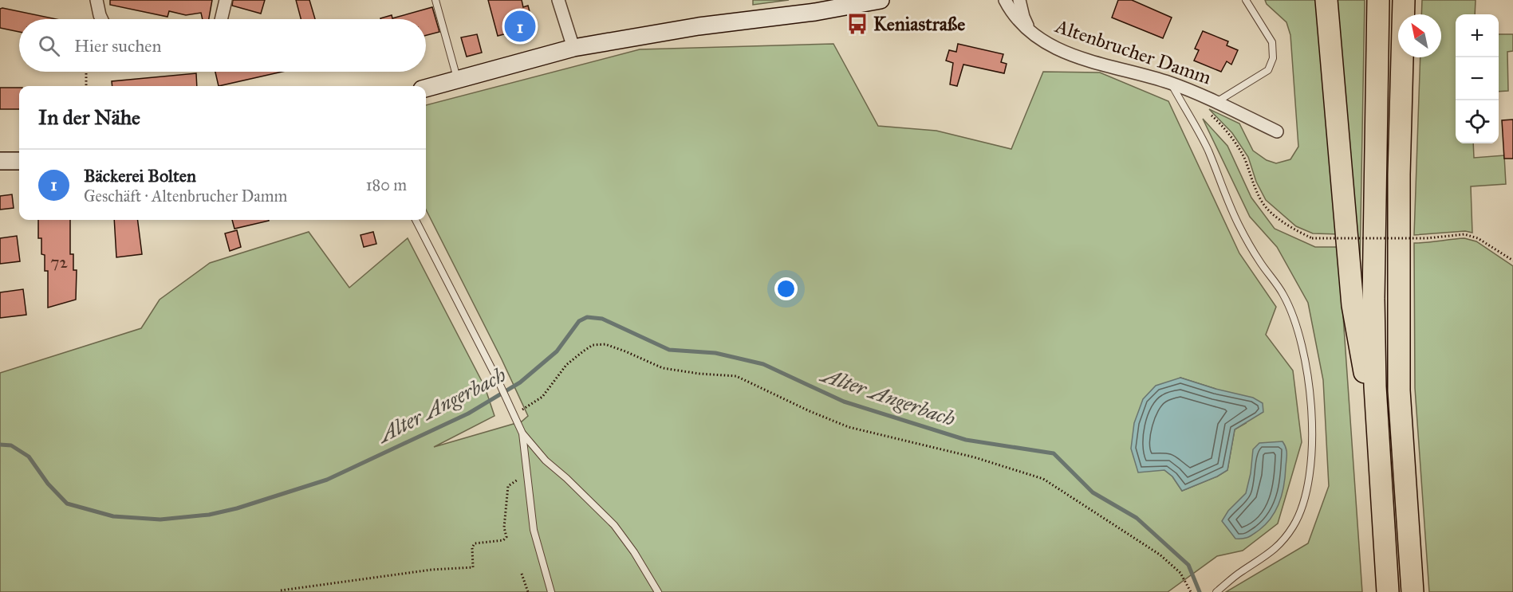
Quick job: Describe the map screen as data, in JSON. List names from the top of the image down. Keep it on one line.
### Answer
{"streets":{"street":["Altenbrucher Damm"]},"water":["Alter Angerbach"],"places":{"bus stop":["Keniastraße"]},"house_numbers":["72"],"north":"top left","page":{"pins":"1","map_buttons":["+","−"],"search":"Hier suchen","heading":"In der Nähe","list":[{"mark":"1","name":"Bäckerei Bolten","note":"Geschäft · Altenbrucher Damm","value":"180 m"}]}}
